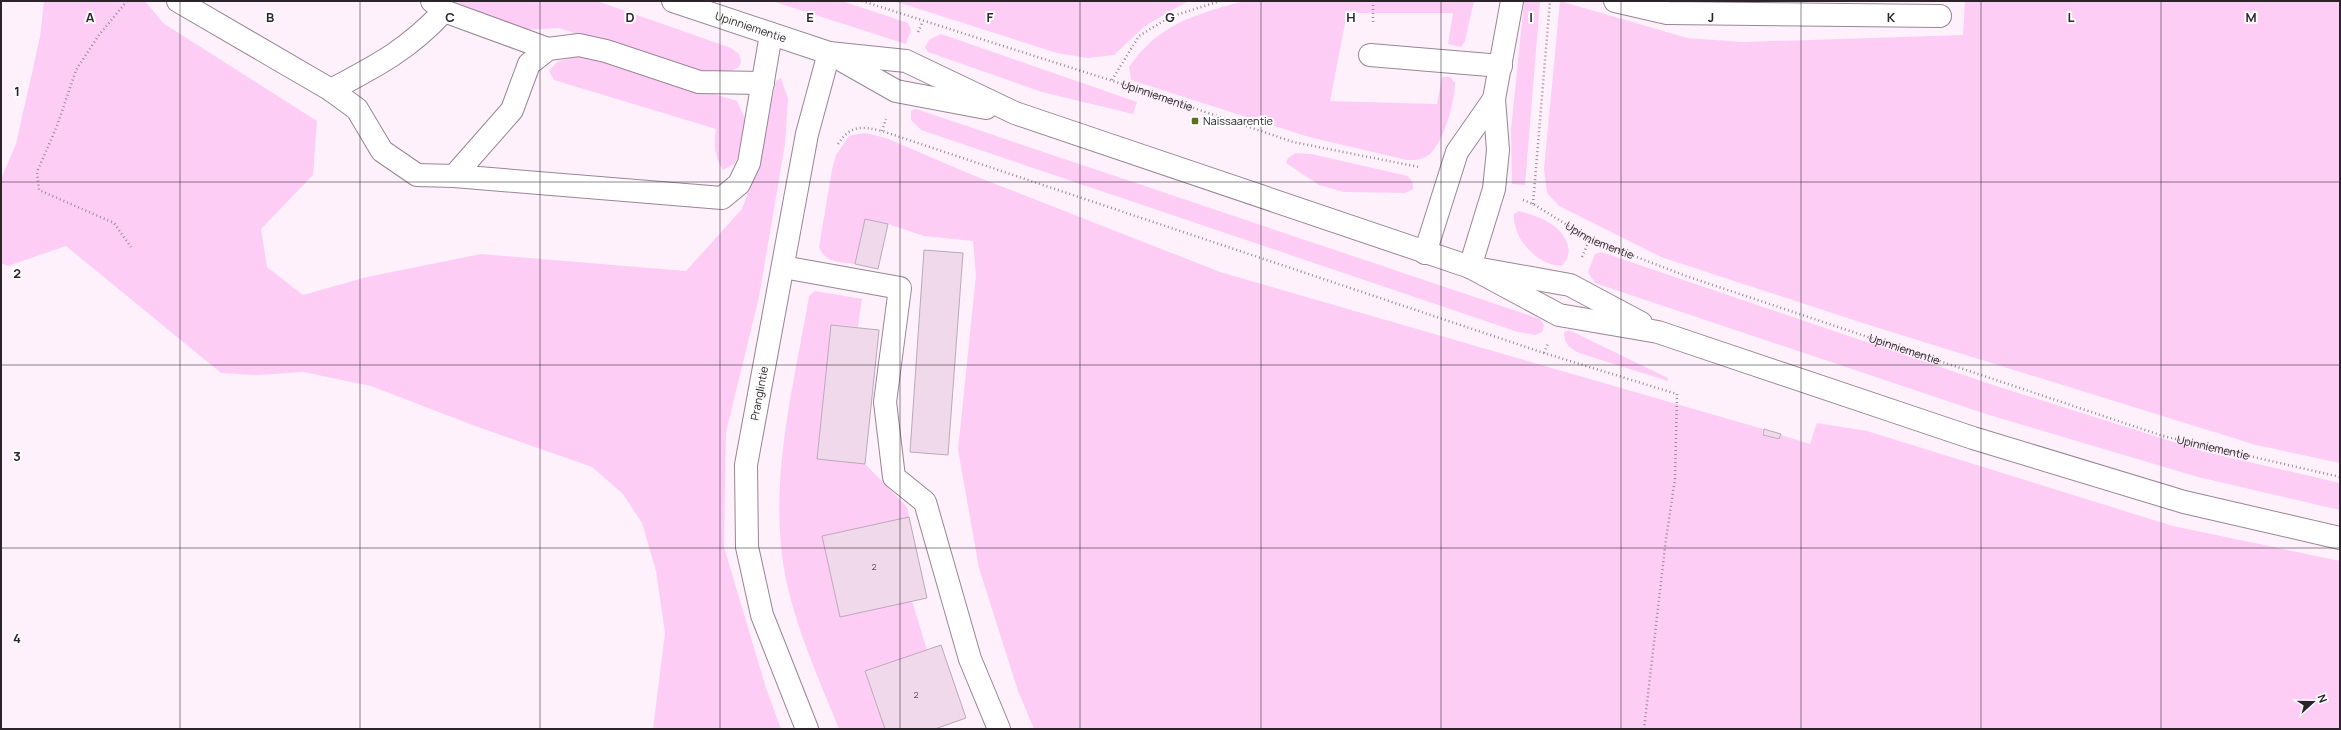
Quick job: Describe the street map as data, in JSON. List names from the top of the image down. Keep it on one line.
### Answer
{"streets":{"main road":["Upinniementie","Pranglintie"]},"crossings":[["Upinniementie","Pranglintie"]],"places":{"transit":["Naissaarentie"]},"house_numbers":["2","2"],"north":"right","grid":{"columns":["A","B","C","D","E","F","G","H","I","J","K","L","M"],"rows":["1","2","3","4"]}}
